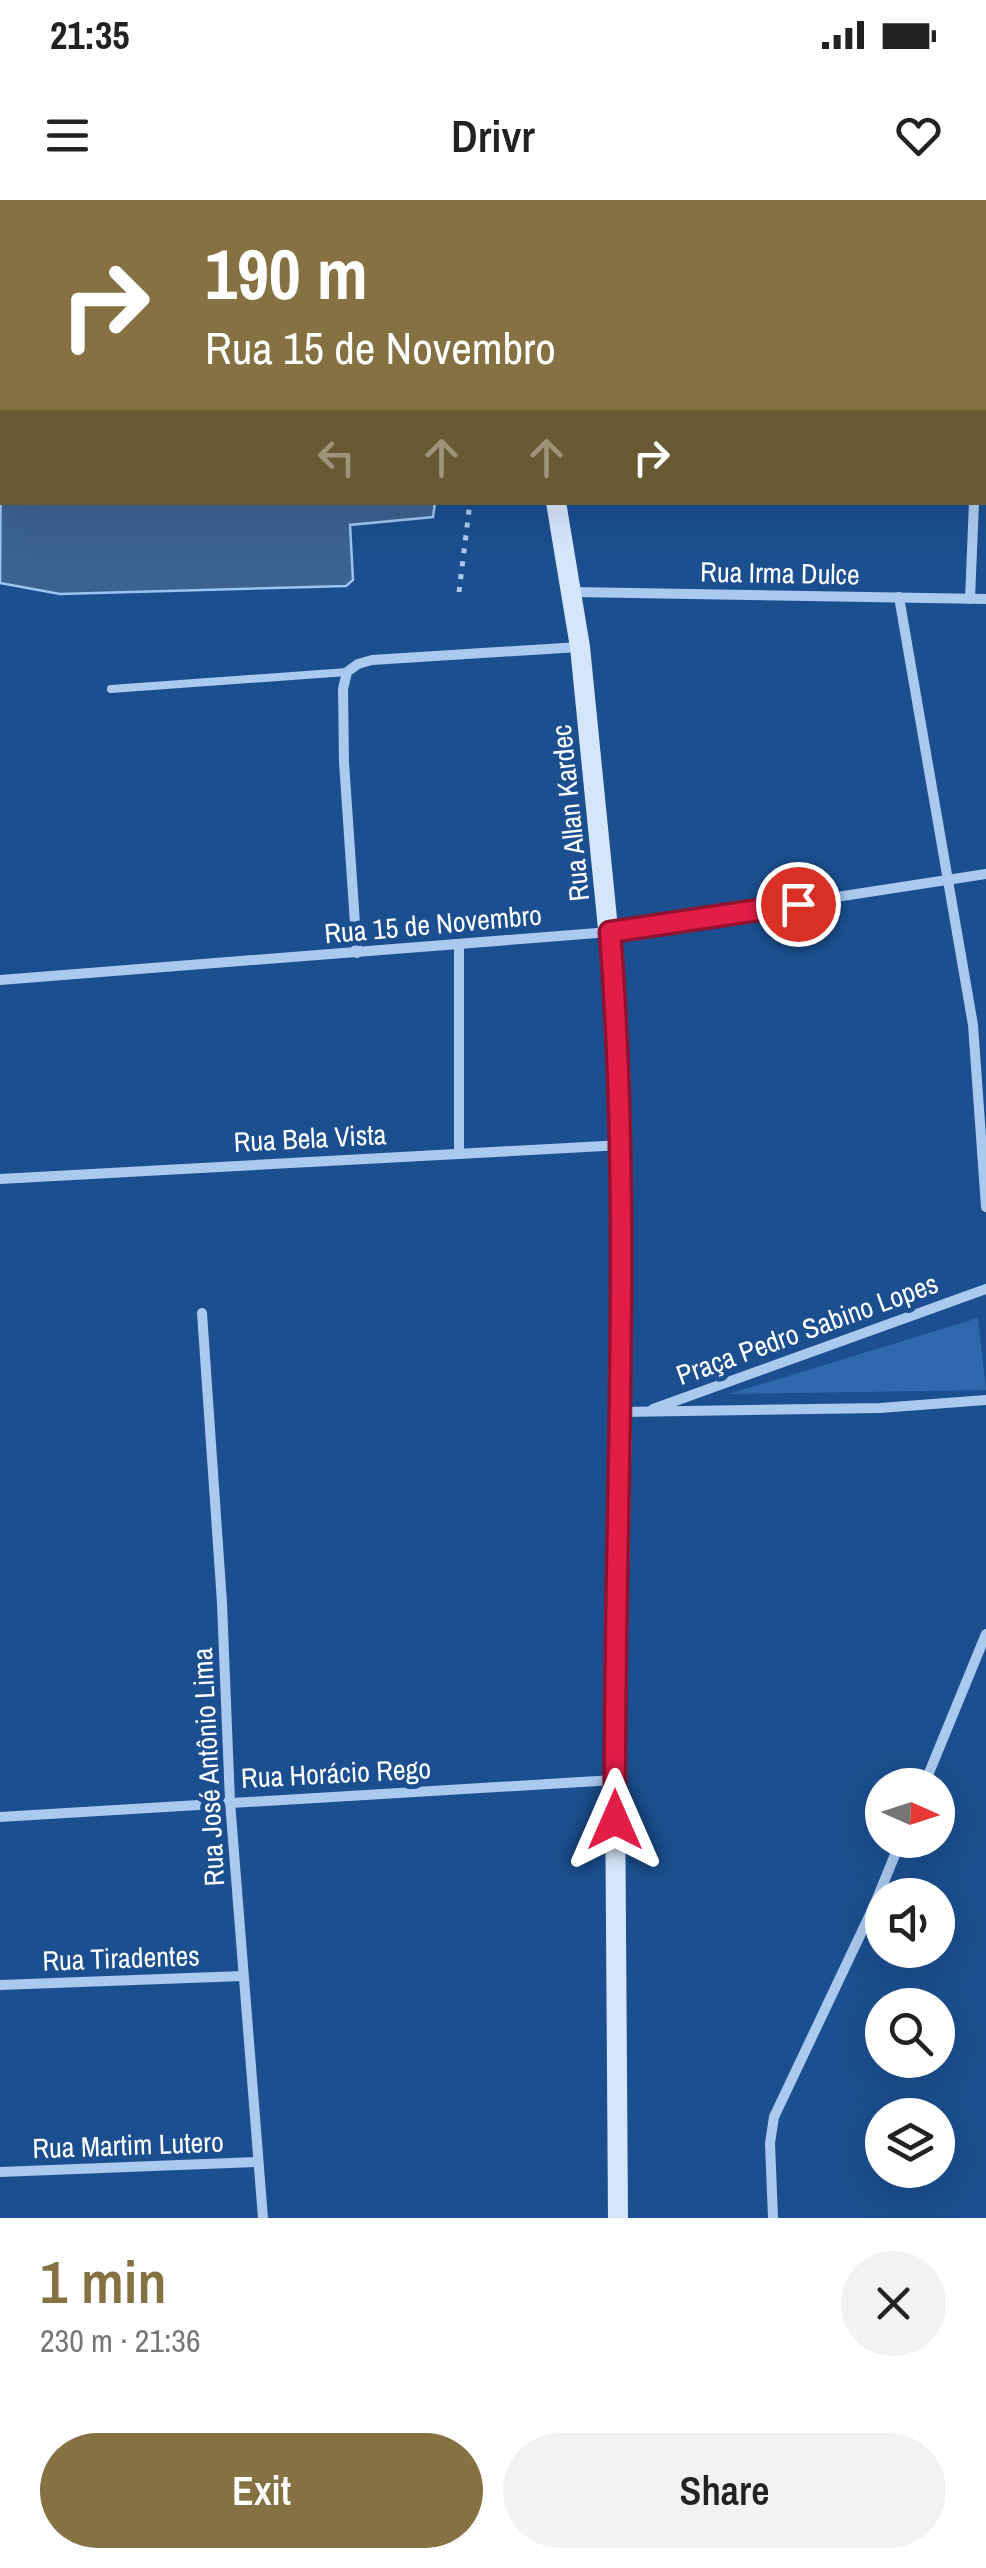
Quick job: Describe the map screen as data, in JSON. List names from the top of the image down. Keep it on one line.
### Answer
{"streets":{"main road":["Rua Allan Kardec"],"street":["Rua Irma Dulce","Rua 15 de Novembro","Rua Bela Vista","Praça Pedro Sabino Lopes","Rua José Antônio Lima","Rua Horácio Rego","Rua Tiradentes","Rua Martim Lutero"]},"crossings":[["Rua Irma Dulce","Rua Allan Kardec"],["Rua Allan Kardec","Rua 15 de Novembro"],["Rua Allan Kardec","Rua Bela Vista"],["Rua Allan Kardec","Rua Horácio Rego"],["Rua José Antônio Lima","Rua Horácio Rego"],["Rua José Antônio Lima","Rua Tiradentes"],["Rua José Antônio Lima","Rua Martim Lutero"]],"north":"right","page":{"status":"21:35","header":"Drivr","turn":["190 m","Rua 15 de Novembro"],"heading":["1 min","230 m · 21:36"],"buttons":["Exit","Share"]}}
